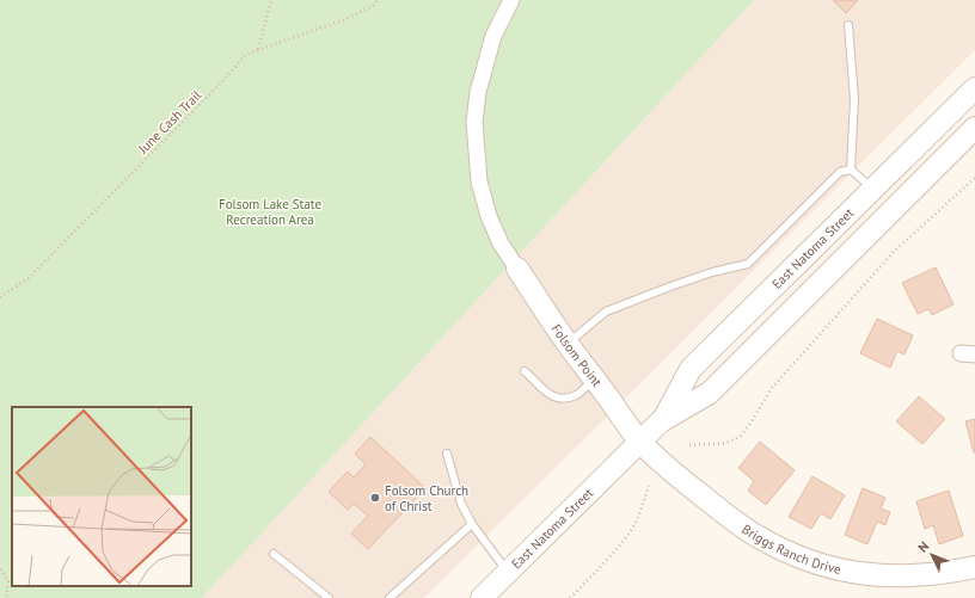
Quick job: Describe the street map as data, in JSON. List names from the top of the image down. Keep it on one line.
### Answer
{"streets":{"main road":["East Natoma Street","Folsom Point","Briggs Ranch Drive"],"path":["June Cash Trail"]},"crossings":[["East Natoma Street","Folsom Point"],["East Natoma Street","Briggs Ranch Drive"],["Folsom Point","Briggs Ranch Drive"]],"parks":["Folsom Lake State Recreation Area"],"places":["Folsom Church of Christ"],"north":"top left"}
